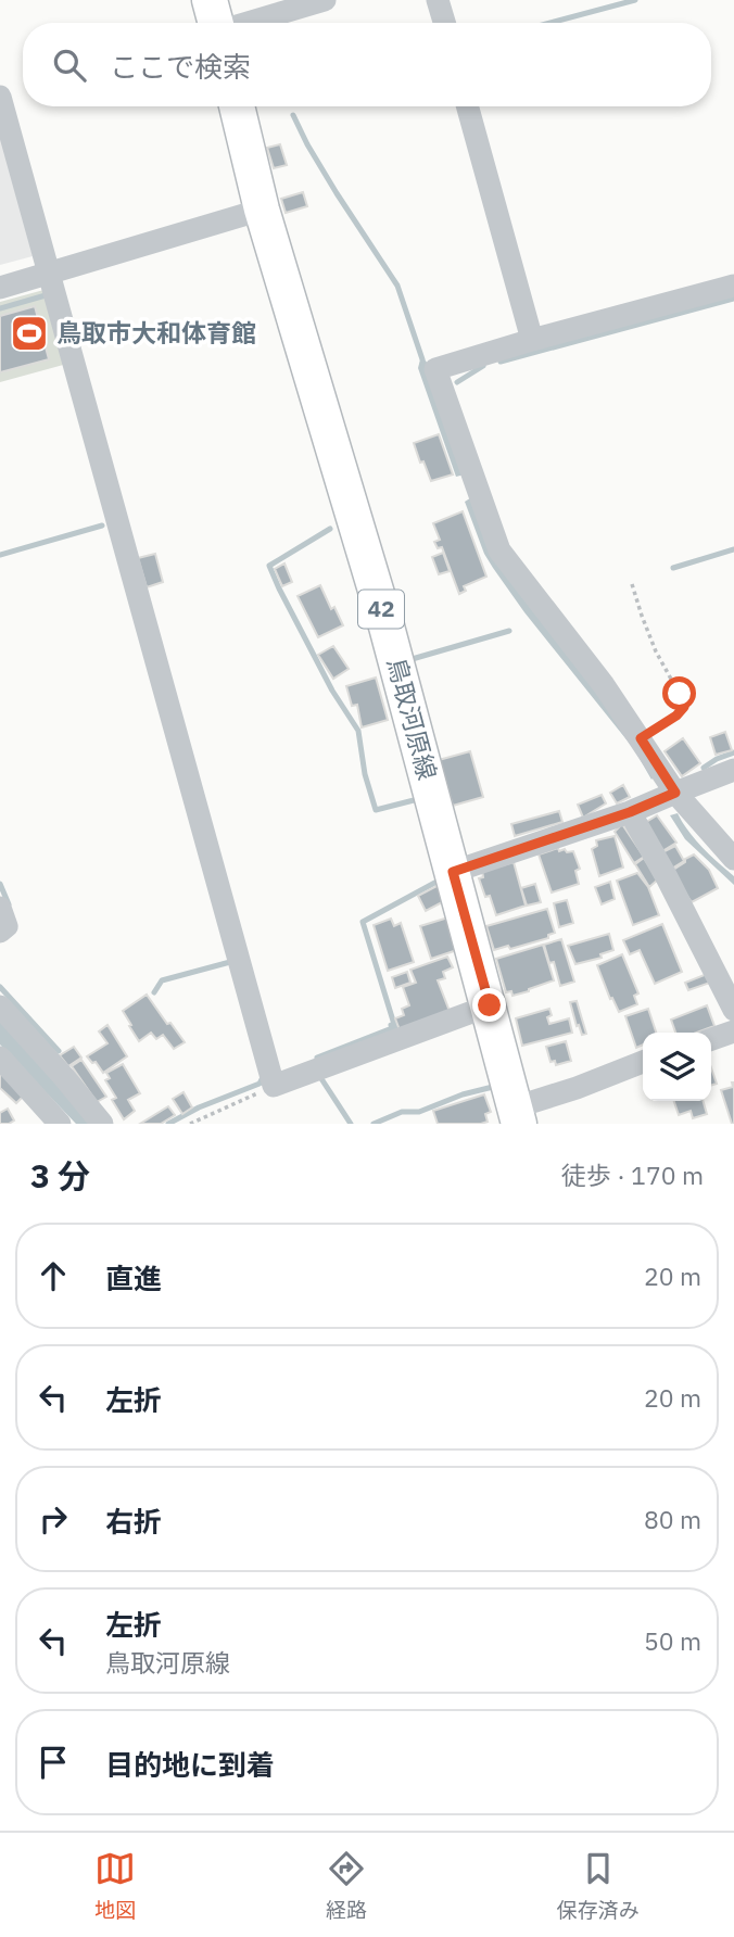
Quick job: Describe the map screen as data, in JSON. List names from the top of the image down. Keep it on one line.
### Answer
{"streets":{"main road":["42","鳥取河原線"]},"places":{"sports":["鳥取市大和体育館"]},"page":{"search":"ここで検索","heading":["3 分","徒歩 · 170 m"],"list":[["直進","20 m"],["左折","20 m"],["右折","80 m"],["左折","鳥取河原線","50 m"],"目的地に到着"],"nav":["地図","経路","保存済み"]}}
